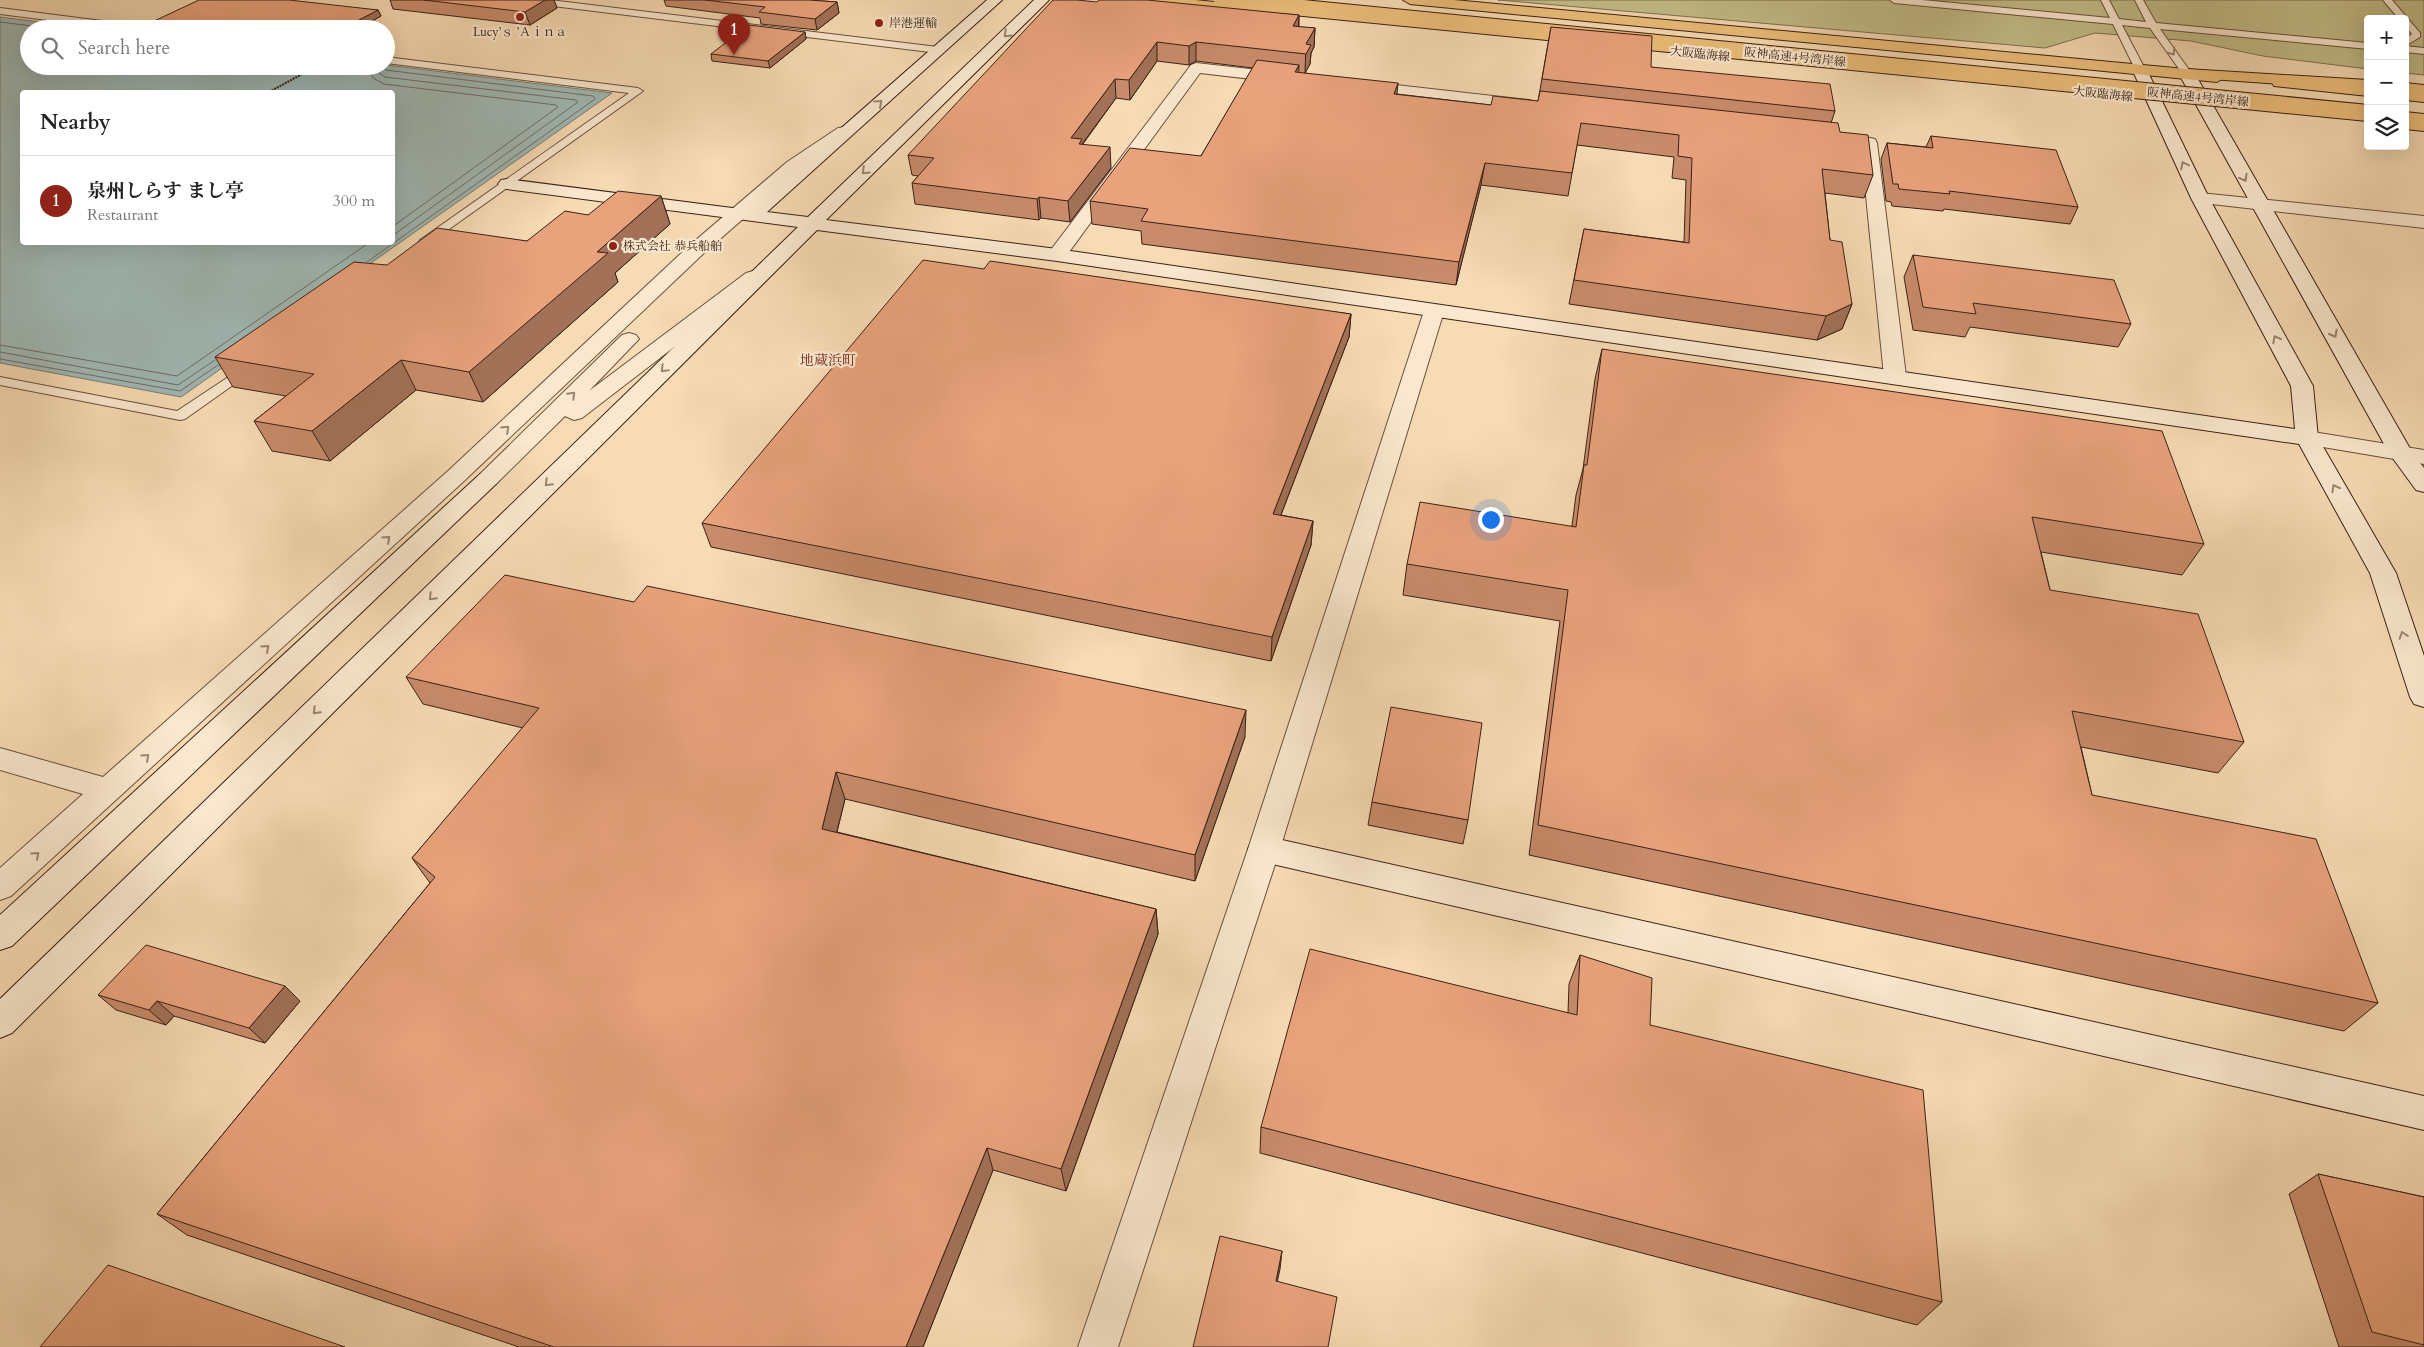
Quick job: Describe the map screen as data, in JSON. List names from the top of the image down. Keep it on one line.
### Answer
{"streets":{"main road":["大阪臨海線","阪神高速4号湾岸線"]},"districts":["地蔵浜町"],"places":["Lucy’ｓ ’Ａｉｎａ","岸港運輸","株式会社 恭兵船舶"],"page":{"pins":"1","map_buttons":["+","−"],"search":"Search here","heading":"Nearby","list":[{"mark":"1","name":"泉州しらす まし亭","note":"Restaurant","value":"300 m"}]}}
